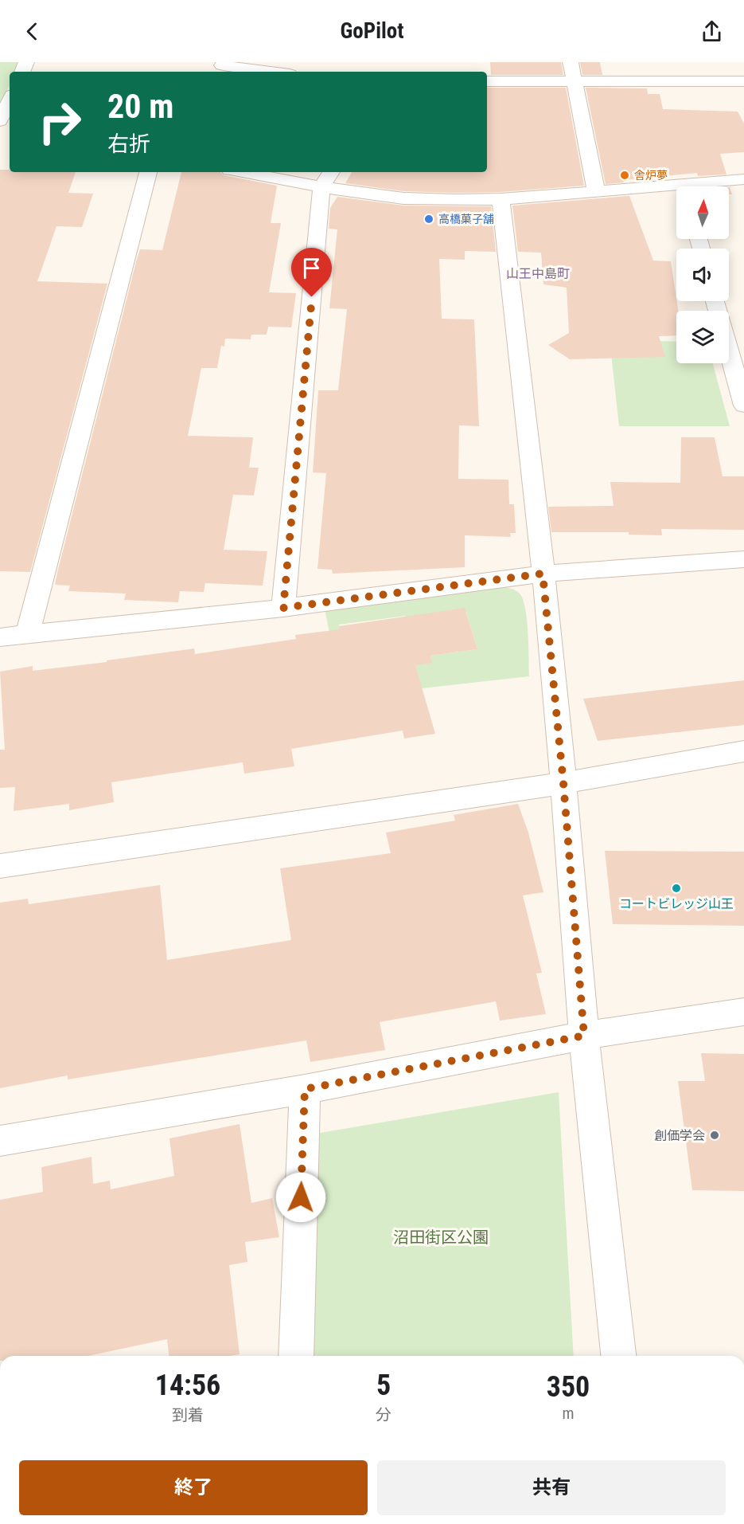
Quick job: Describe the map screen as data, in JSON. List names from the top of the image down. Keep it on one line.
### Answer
{"districts":["山王中島町"],"parks":["沼田街区公園"],"places":["舎炉夢","高橋菓子舗","コートビレッジ山王","創価学会"],"north":"top","page":{"header":"GoPilot","turn":["20 m","右折"],"eta":["14:56","到着","5","分","350","m"],"buttons":["終了","共有"]}}
